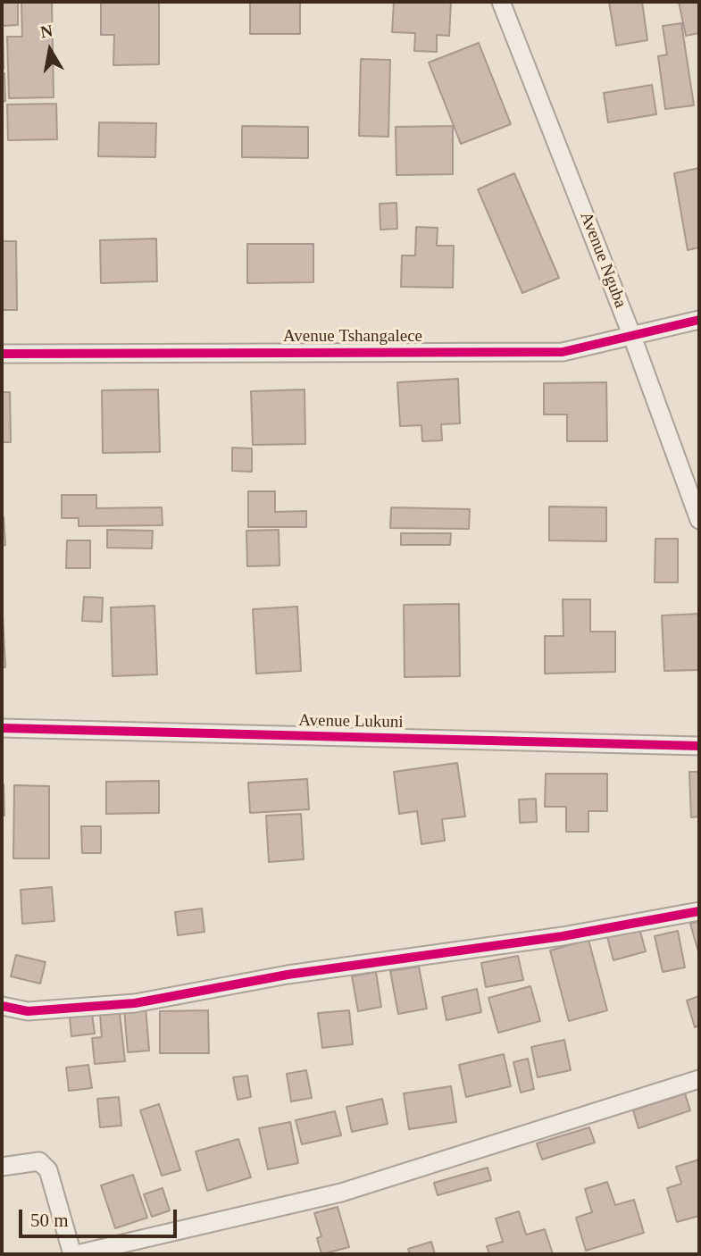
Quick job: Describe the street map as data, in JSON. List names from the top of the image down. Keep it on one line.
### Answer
{"streets":{"street":["Avenue Nguba","Avenue Tshangalece","Avenue Lukuni"]},"crossings":[["Avenue Nguba","Avenue Tshangalece"]],"scale_bar":"50 m","north":"top"}
